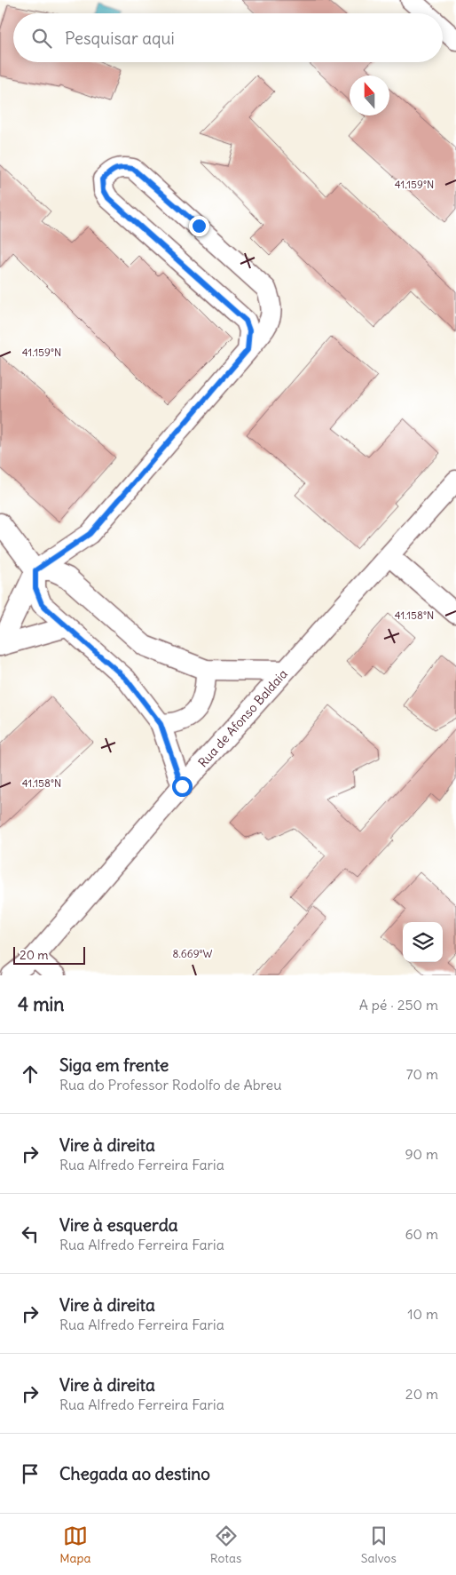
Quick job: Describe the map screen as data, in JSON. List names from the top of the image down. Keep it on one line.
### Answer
{"streets":{"street":["Rua de Afonso Baldaia"]},"scale_bar":"20 m","north":"top","page":{"search":"Pesquisar aqui","scale":"20 m","heading":["4 min","A pé · 250 m"],"list":[["Siga em frente","Rua do Professor Rodolfo de Abreu","70 m"],["Vire à direita","Rua Alfredo Ferreira Faria","90 m"],["Vire à esquerda","Rua Alfredo Ferreira Faria","60 m"],["Vire à direita","Rua Alfredo Ferreira Faria","10 m"],["Vire à direita","Rua Alfredo Ferreira Faria","20 m"],"Chegada ao destino"],"nav":["Mapa","Rotas","Salvos"]},"coordinates":["41.159°N","41.158°N","8.669°W"]}
